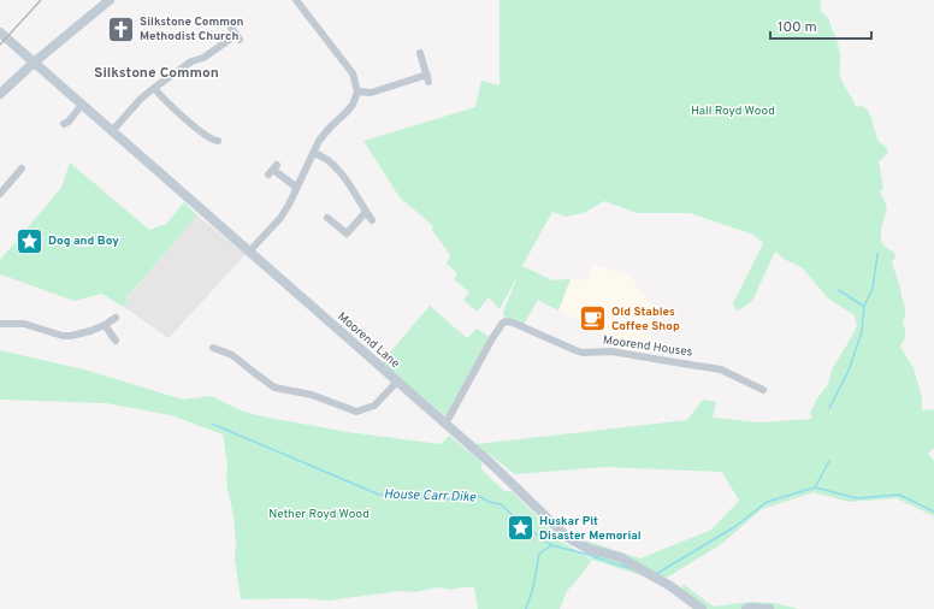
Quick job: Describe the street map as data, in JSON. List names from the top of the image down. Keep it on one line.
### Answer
{"streets":{"street":["Moorend Lane","Moorend Houses"]},"crossings":[["Moorend Lane","Moorend Houses"]],"districts":["Silkstone Common"],"water":["House Carr Dike"],"parks":["Hall Royd Wood","Nether Royd Wood"],"places":{"church":["Silkstone Common Methodist Church"],"place":["Dog and Boy","Huskar Pit Disaster Memorial"],"cafe":["Old Stables Coffee Shop"]},"scale_bar":"100 m"}
